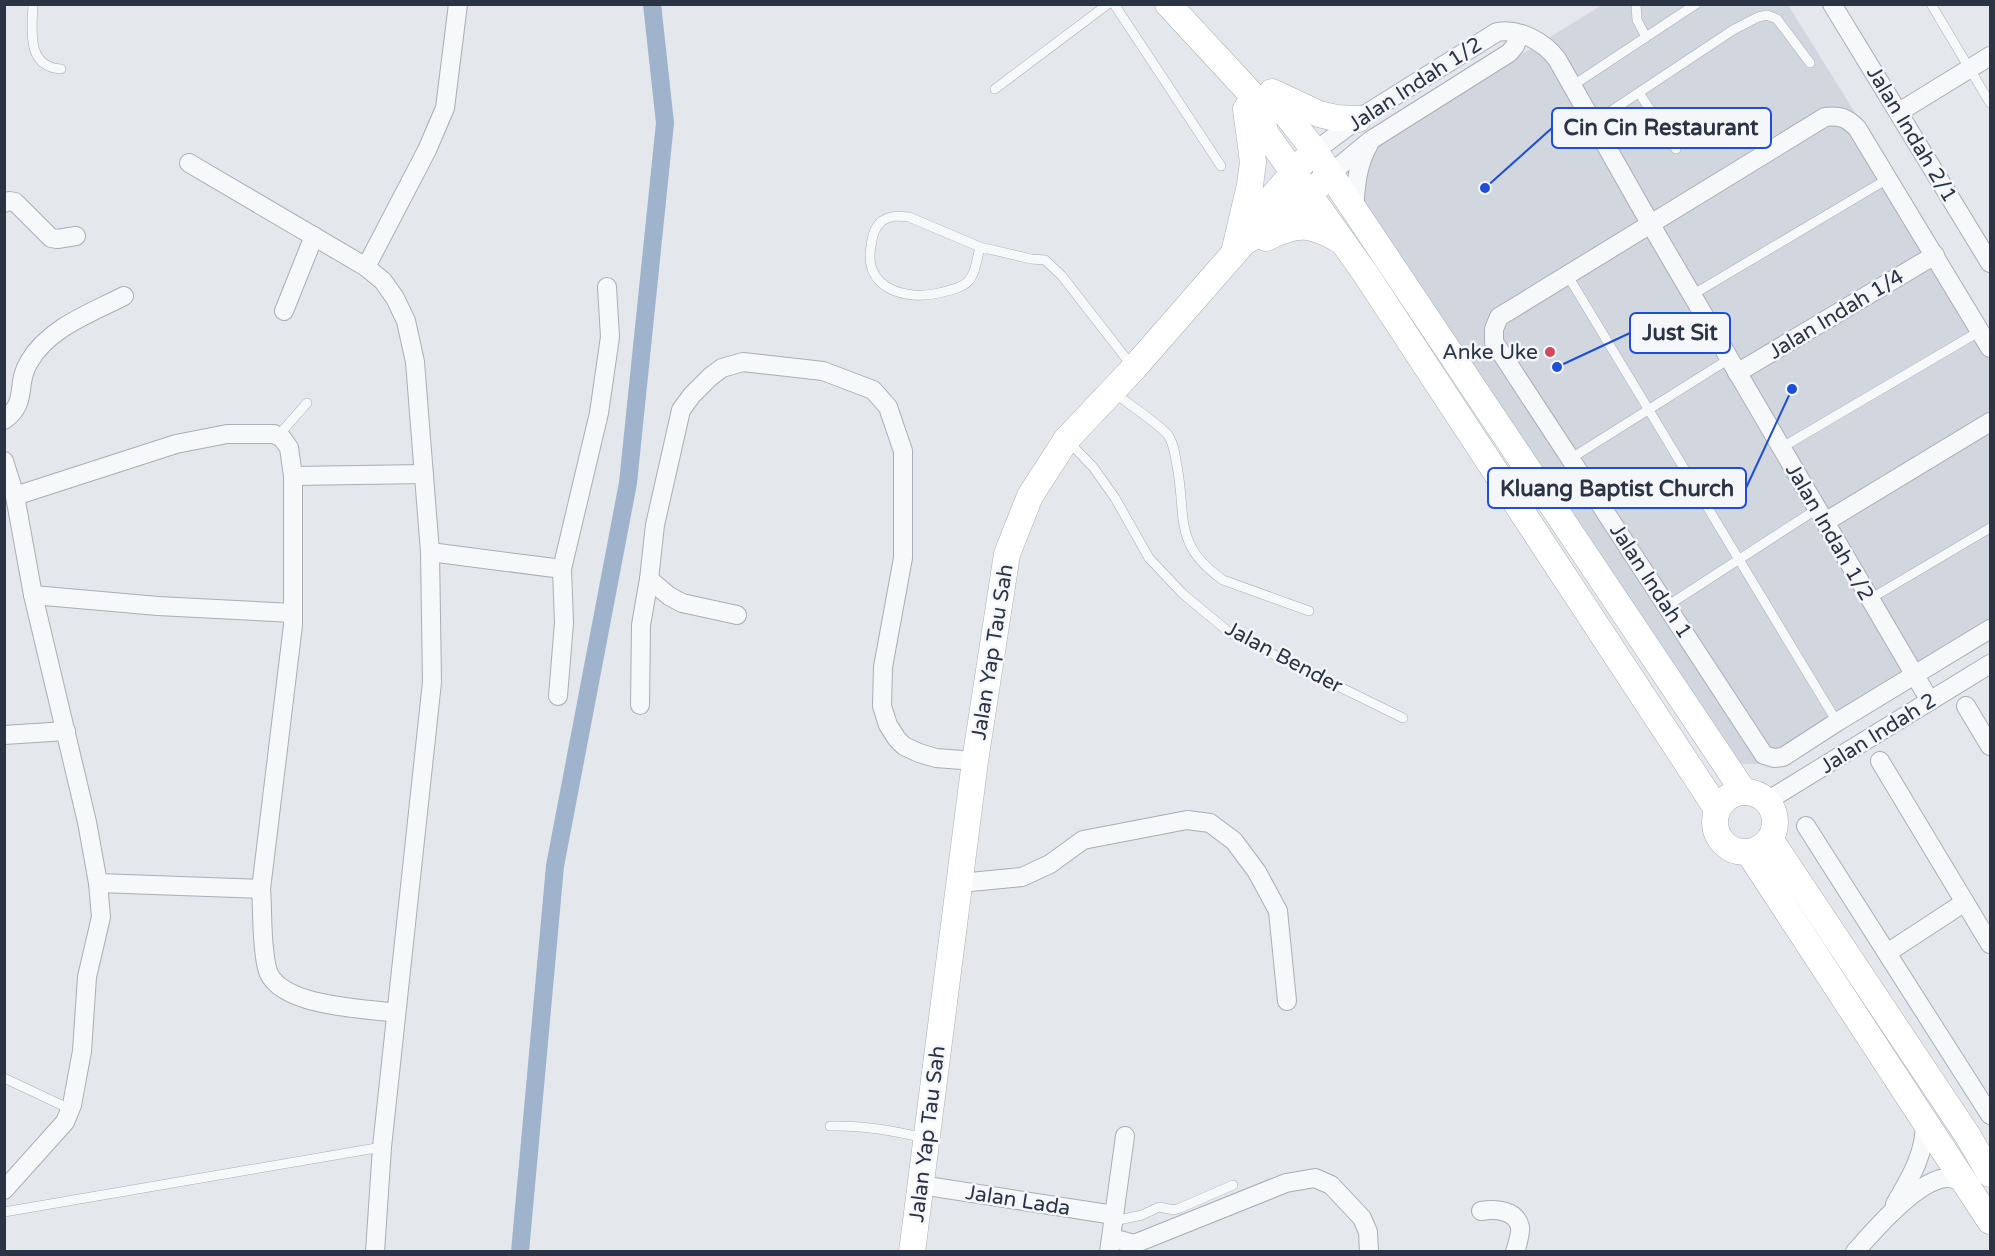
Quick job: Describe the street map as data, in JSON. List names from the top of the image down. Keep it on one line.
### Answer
{"streets":{"street":["Jalan Indah 1/2","Jalan Indah 2/1","Jalan Indah 1/4","Jalan Indah 1","Jalan Yap Tau Sah","Jalan Indah 2","Jalan Lada"],"lane":["Jalan Bender"]},"crossings":[["Jalan Indah 1/2","Jalan Indah 1/4"],["Jalan Indah 1/2","Jalan Indah 1"],["Jalan Indah 1/2","Jalan Yap Tau Sah"],["Jalan Indah 1/2","Jalan Indah 2"],["Jalan Yap Tau Sah","Jalan Bender"],["Jalan Yap Tau Sah","Jalan Lada"]],"places":["Cin Cin Restaurant","Anke Uke","Just Sit","Kluang Baptist Church"]}
